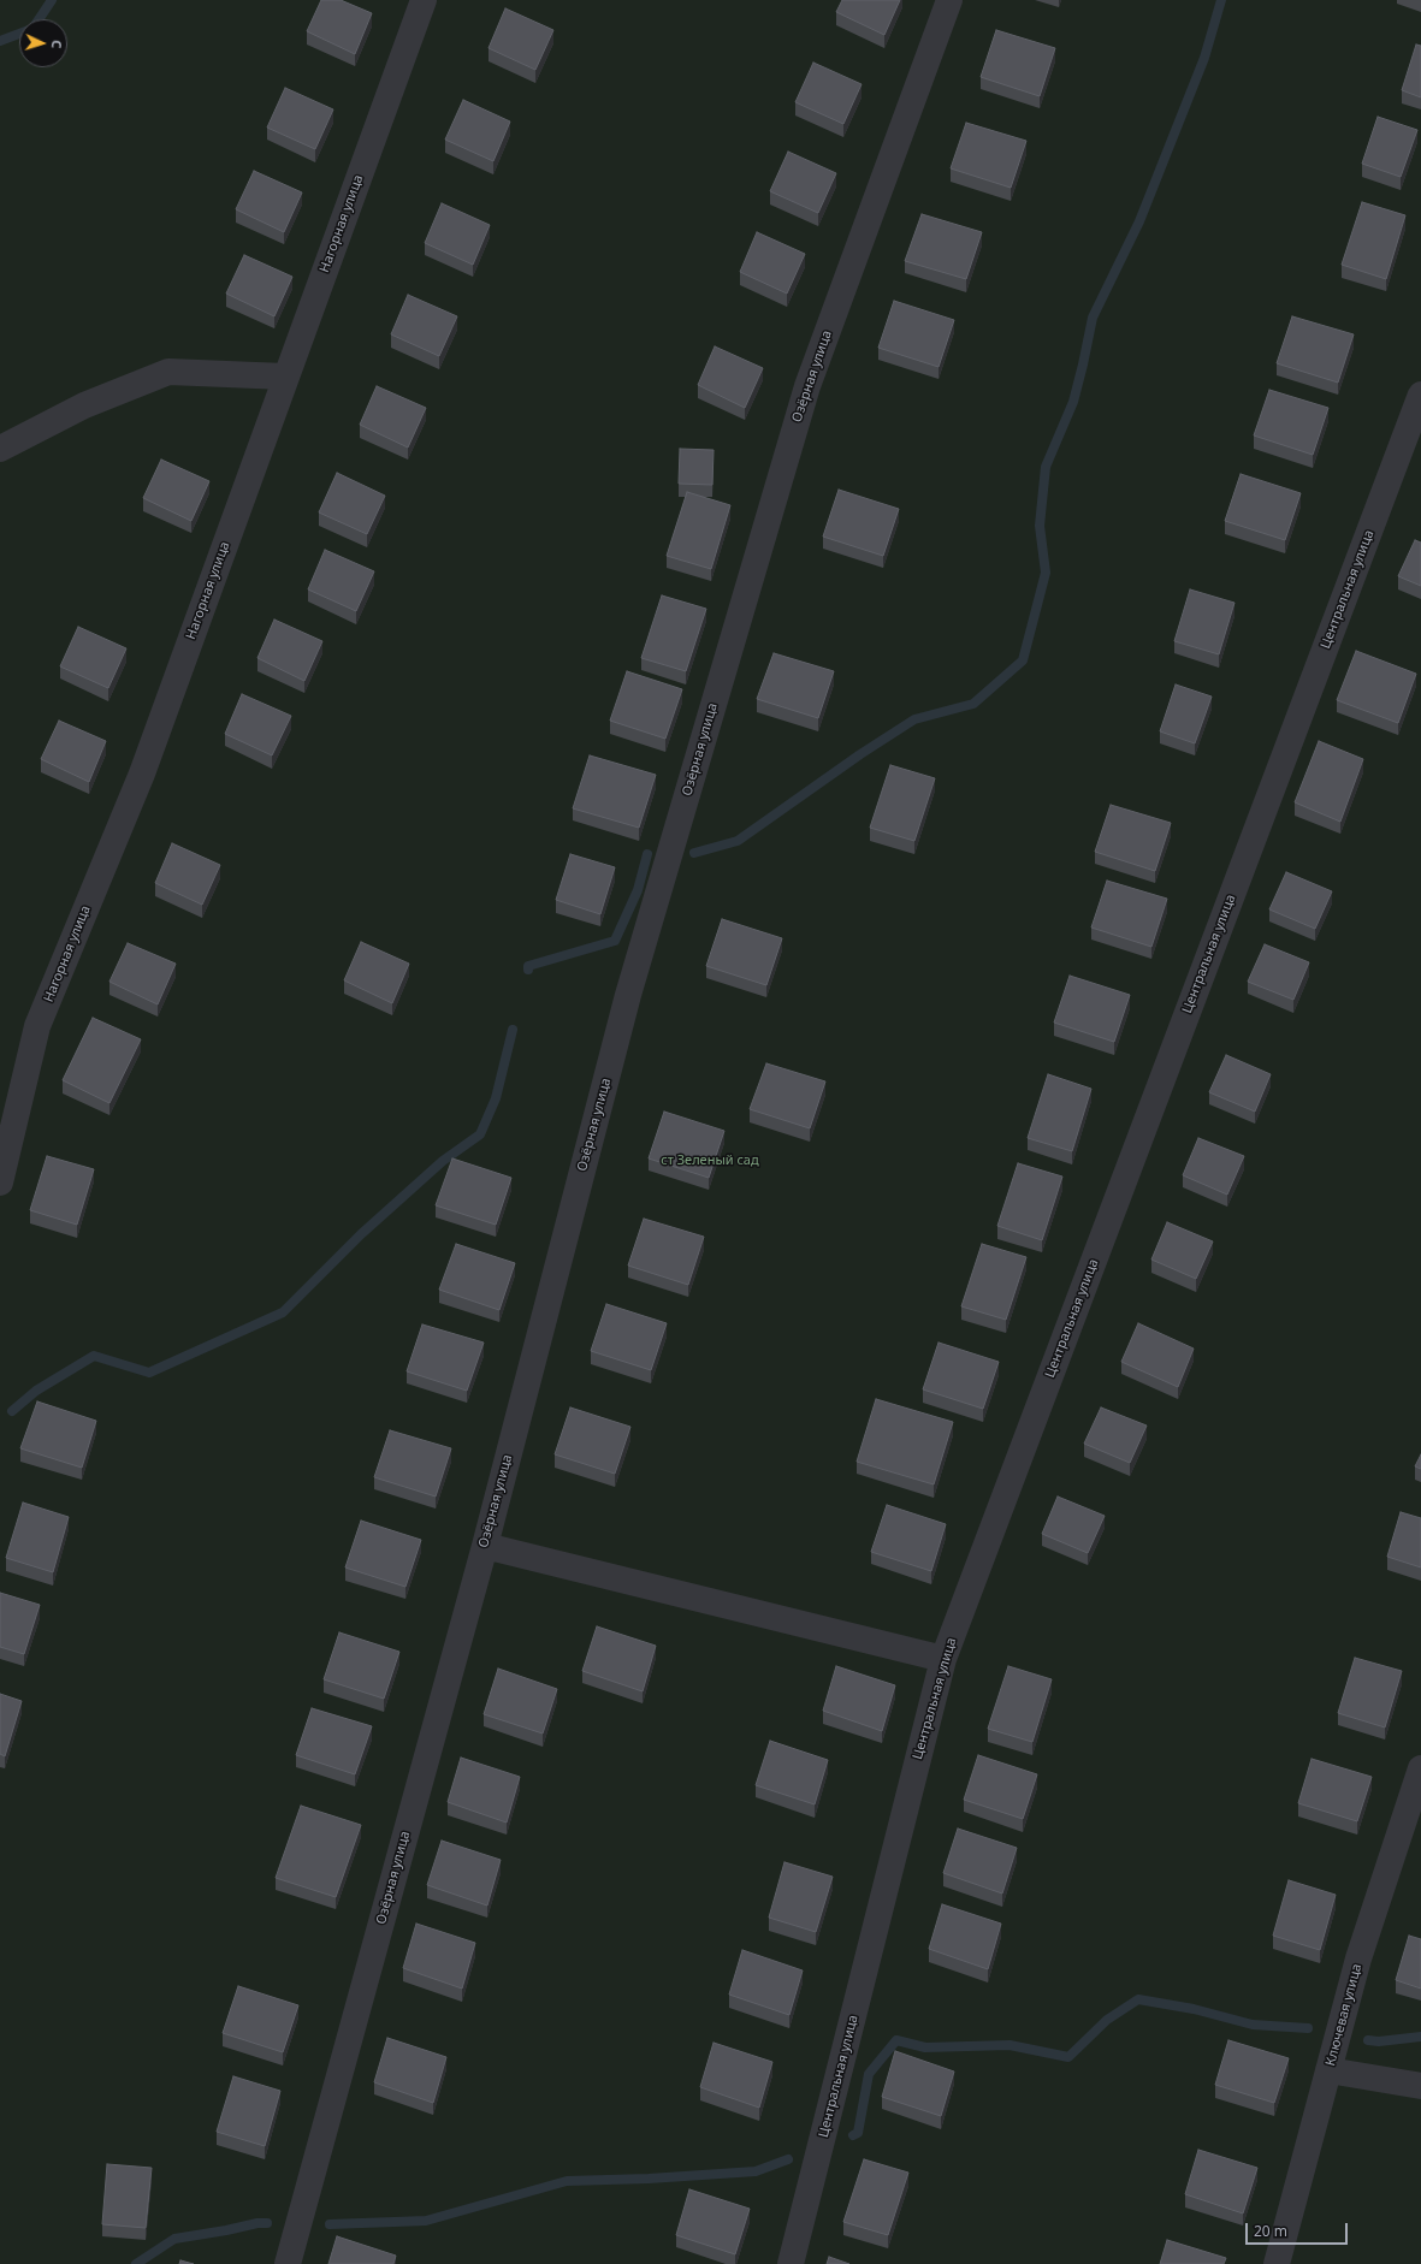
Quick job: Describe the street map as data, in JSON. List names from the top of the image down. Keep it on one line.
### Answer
{"streets":{"street":["Нагорная улица","Озёрная улица","Центральная улица","Ключевая улица"]},"parks":["ст Зеленый сад"],"scale_bar":"20 m","north":"right"}
